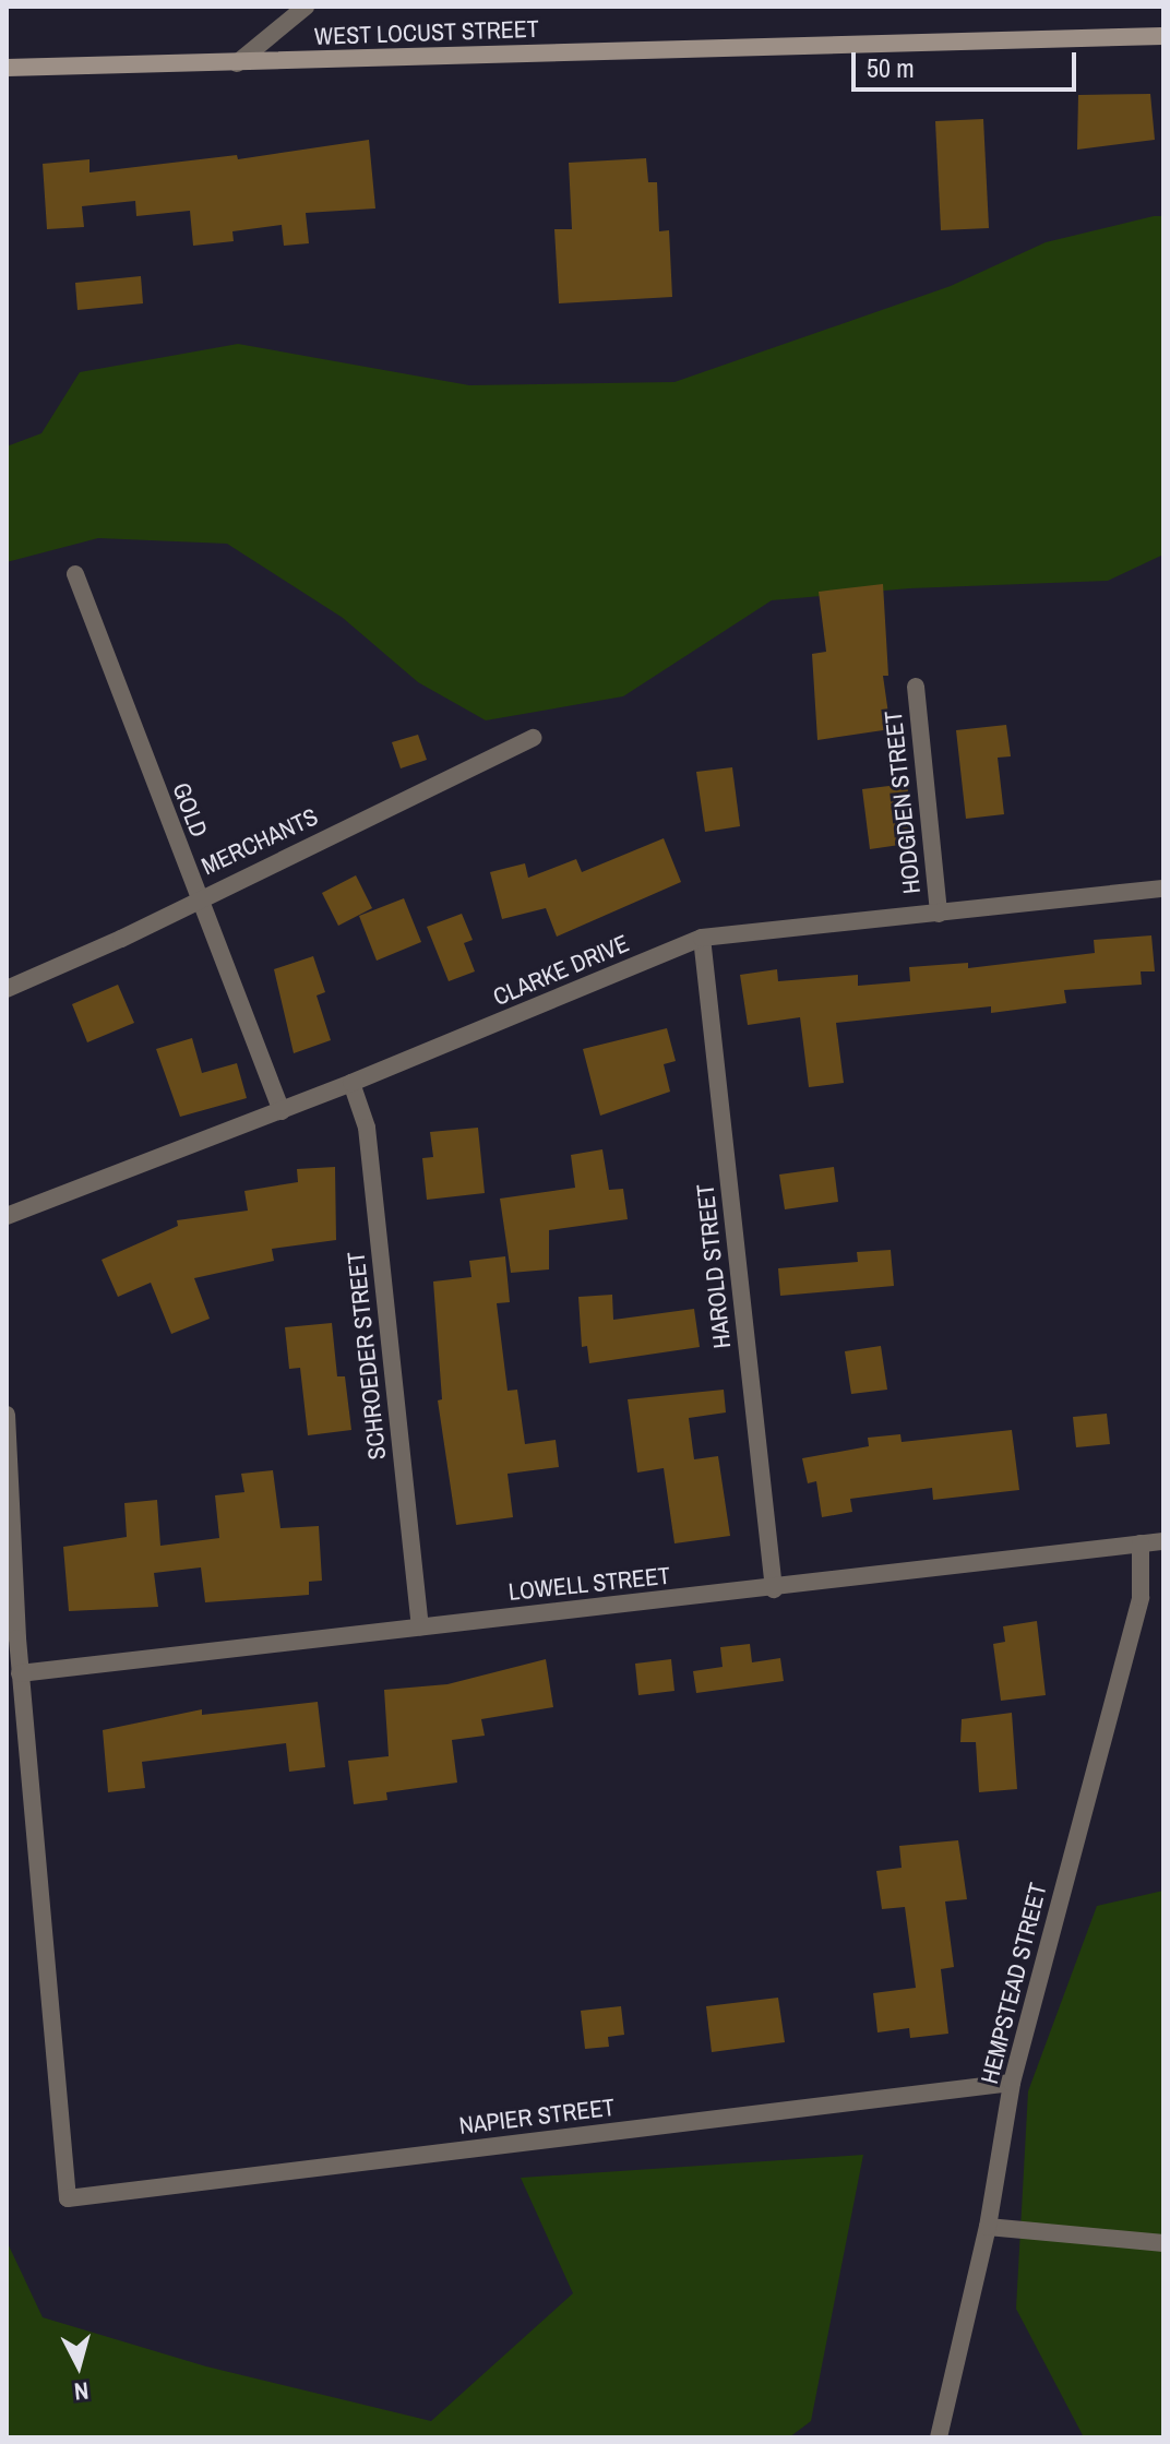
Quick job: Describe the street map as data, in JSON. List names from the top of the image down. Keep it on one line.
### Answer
{"streets":{"street":["WEST LOCUST STREET","HODGDEN STREET","GOLD","MERCHANTS","CLARKE DRIVE","HAROLD STREET","SCHROEDER STREET","LOWELL STREET","HEMPSTEAD STREET","NAPIER STREET"]},"crossings":[["HODGDEN STREET","CLARKE DRIVE"],["GOLD","MERCHANTS"],["GOLD","CLARKE DRIVE"],["CLARKE DRIVE","HAROLD STREET"],["CLARKE DRIVE","SCHROEDER STREET"],["HAROLD STREET","LOWELL STREET"],["SCHROEDER STREET","LOWELL STREET"],["LOWELL STREET","HEMPSTEAD STREET"],["LOWELL STREET","NAPIER STREET"],["HEMPSTEAD STREET","NAPIER STREET"]],"scale_bar":"50 m","north":"bottom"}
